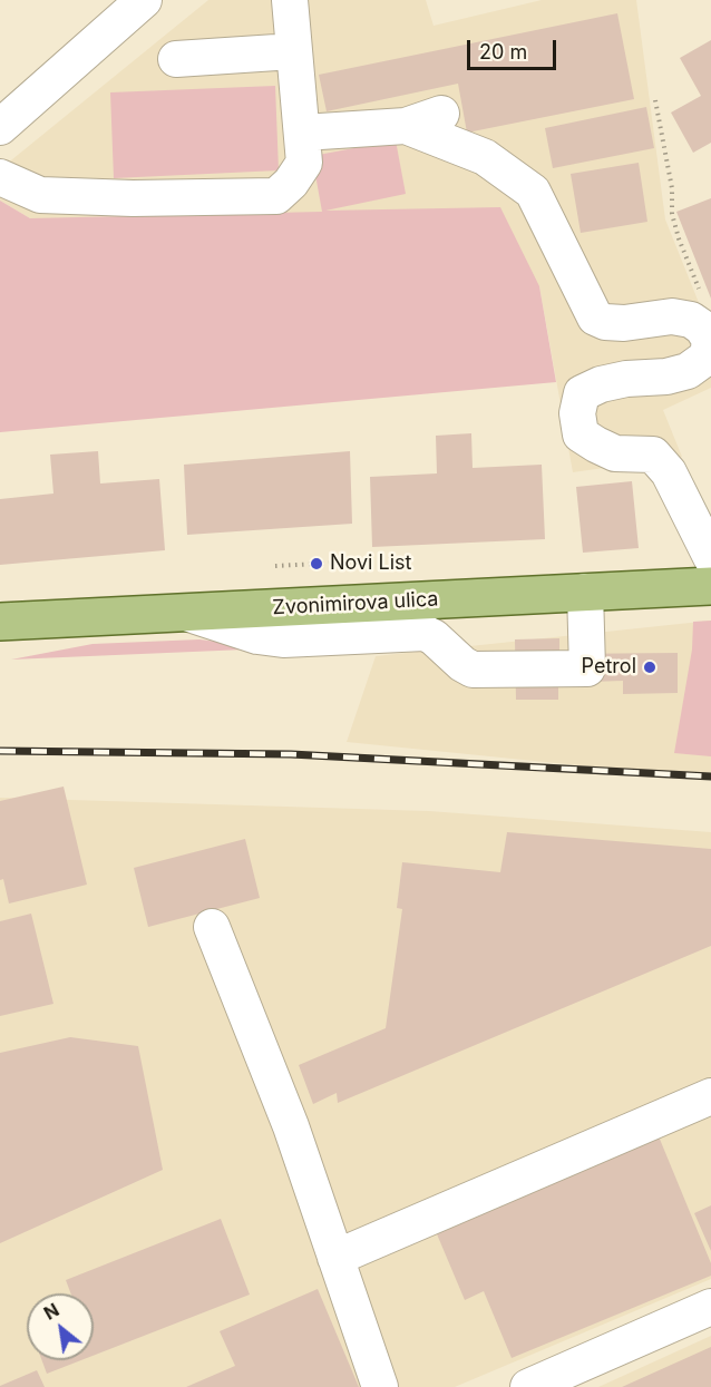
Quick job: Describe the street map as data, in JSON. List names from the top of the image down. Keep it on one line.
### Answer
{"streets":{"main road":["Zvonimirova ulica"]},"places":["Novi List","Petrol"],"scale_bar":"20 m","north":"top left"}
